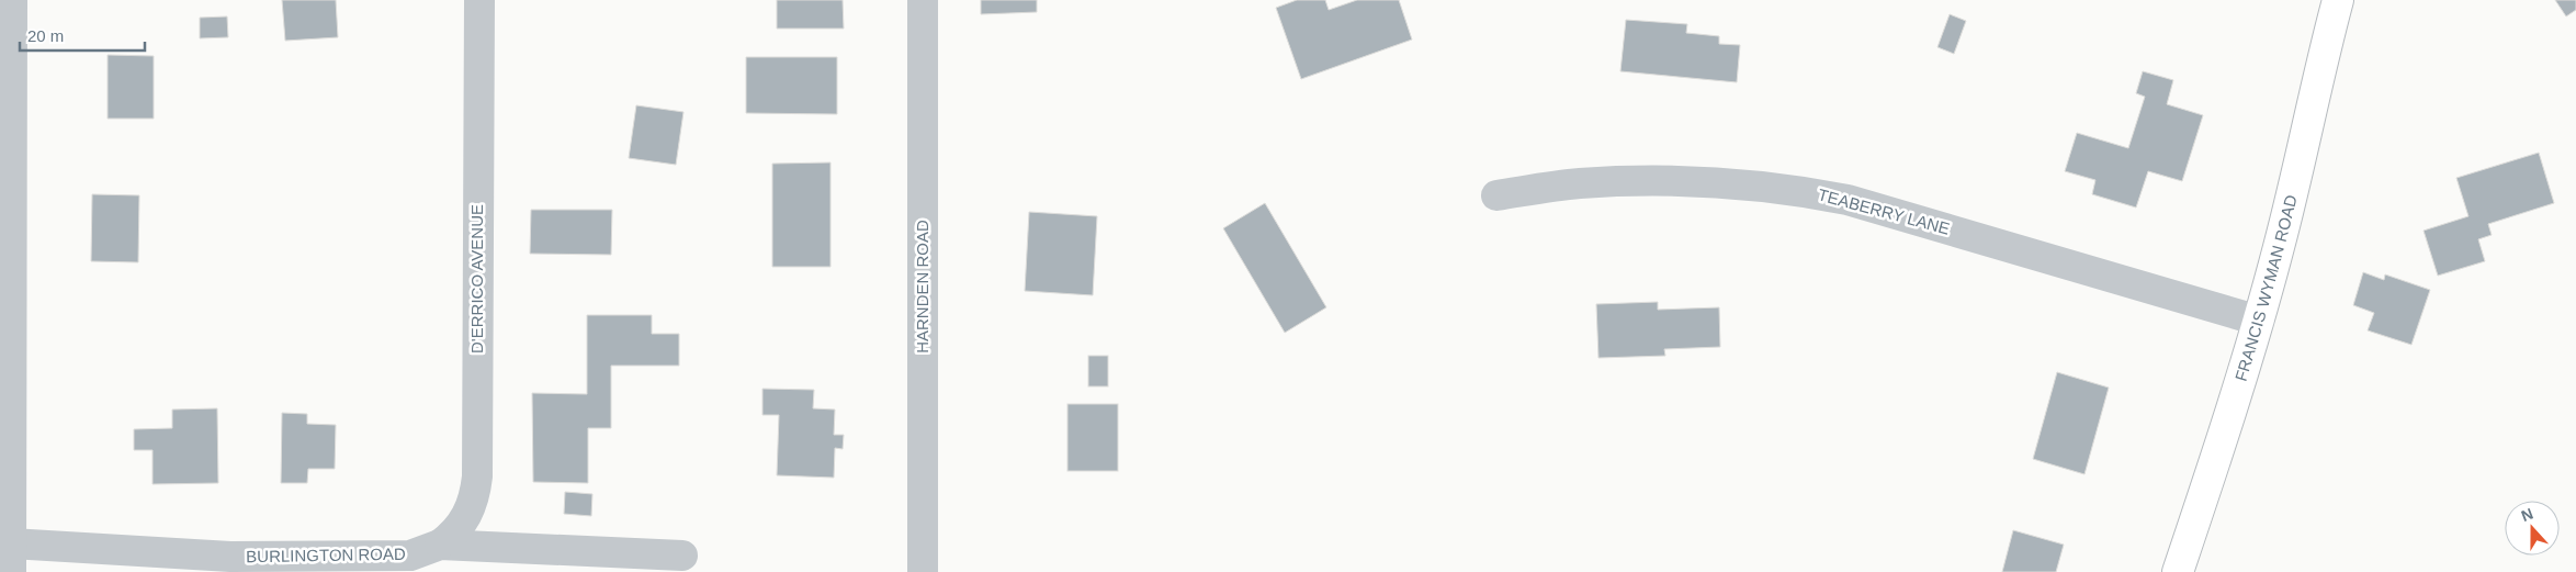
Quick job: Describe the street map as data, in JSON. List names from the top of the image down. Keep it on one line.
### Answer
{"streets":{"main road":["FRANCIS WYMAN ROAD"],"street":["TEABERRY LANE","D'ERRICO AVENUE","HARNDEN ROAD","BURLINGTON ROAD"]},"crossings":[["TEABERRY LANE","FRANCIS WYMAN ROAD"],["D'ERRICO AVENUE","BURLINGTON ROAD"]],"scale_bar":"20 m","north":"top"}
